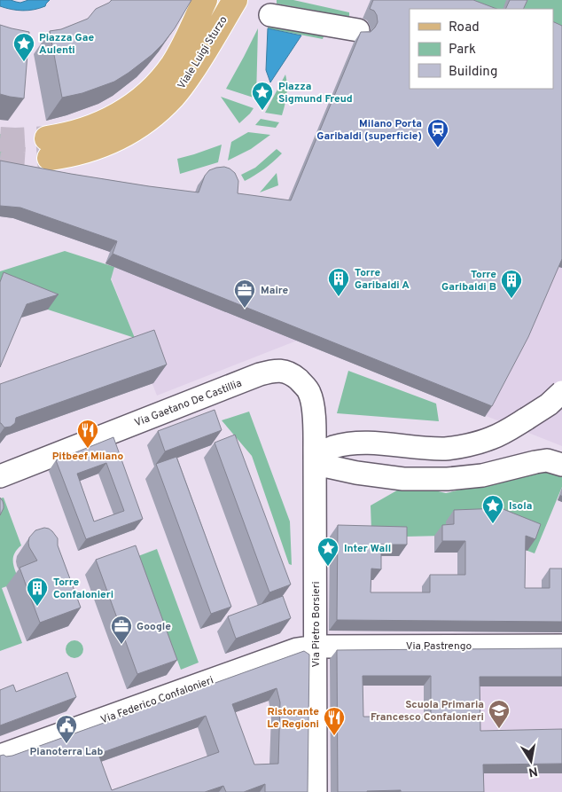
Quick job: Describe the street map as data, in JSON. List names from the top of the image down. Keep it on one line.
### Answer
{"streets":{"main road":["Viale Luigi Sturzo"],"street":["Via Gaetano De Castillia","Via Pietro Borsieri","Via Pastrengo","Via Federico Confalonieri"]},"crossings":[["Via Gaetano De Castillia","Via Pietro Borsieri"],["Via Pietro Borsieri","Via Pastrengo"],["Via Pietro Borsieri","Via Federico Confalonieri"],["Via Pastrengo","Via Federico Confalonieri"]],"places":{"place":["Piazza Gae Aulenti","Piazza Sigmund Freud","Isola","Inter Wall"],"station":["Milano Porta Garibaldi (superficie)"],"building":["Torre Garibaldi A","Torre Garibaldi B","Torre Confalonieri"],"office":["Maire","Google"],"restaurant":["Pitbeef Milano","Ristorante Le Regioni"],"school or university":["Scuola Primaria Francesco Confalonieri"],"public building":["Pianoterra Lab"]},"legend":["Road","Park","Building"],"north":"bottom"}
